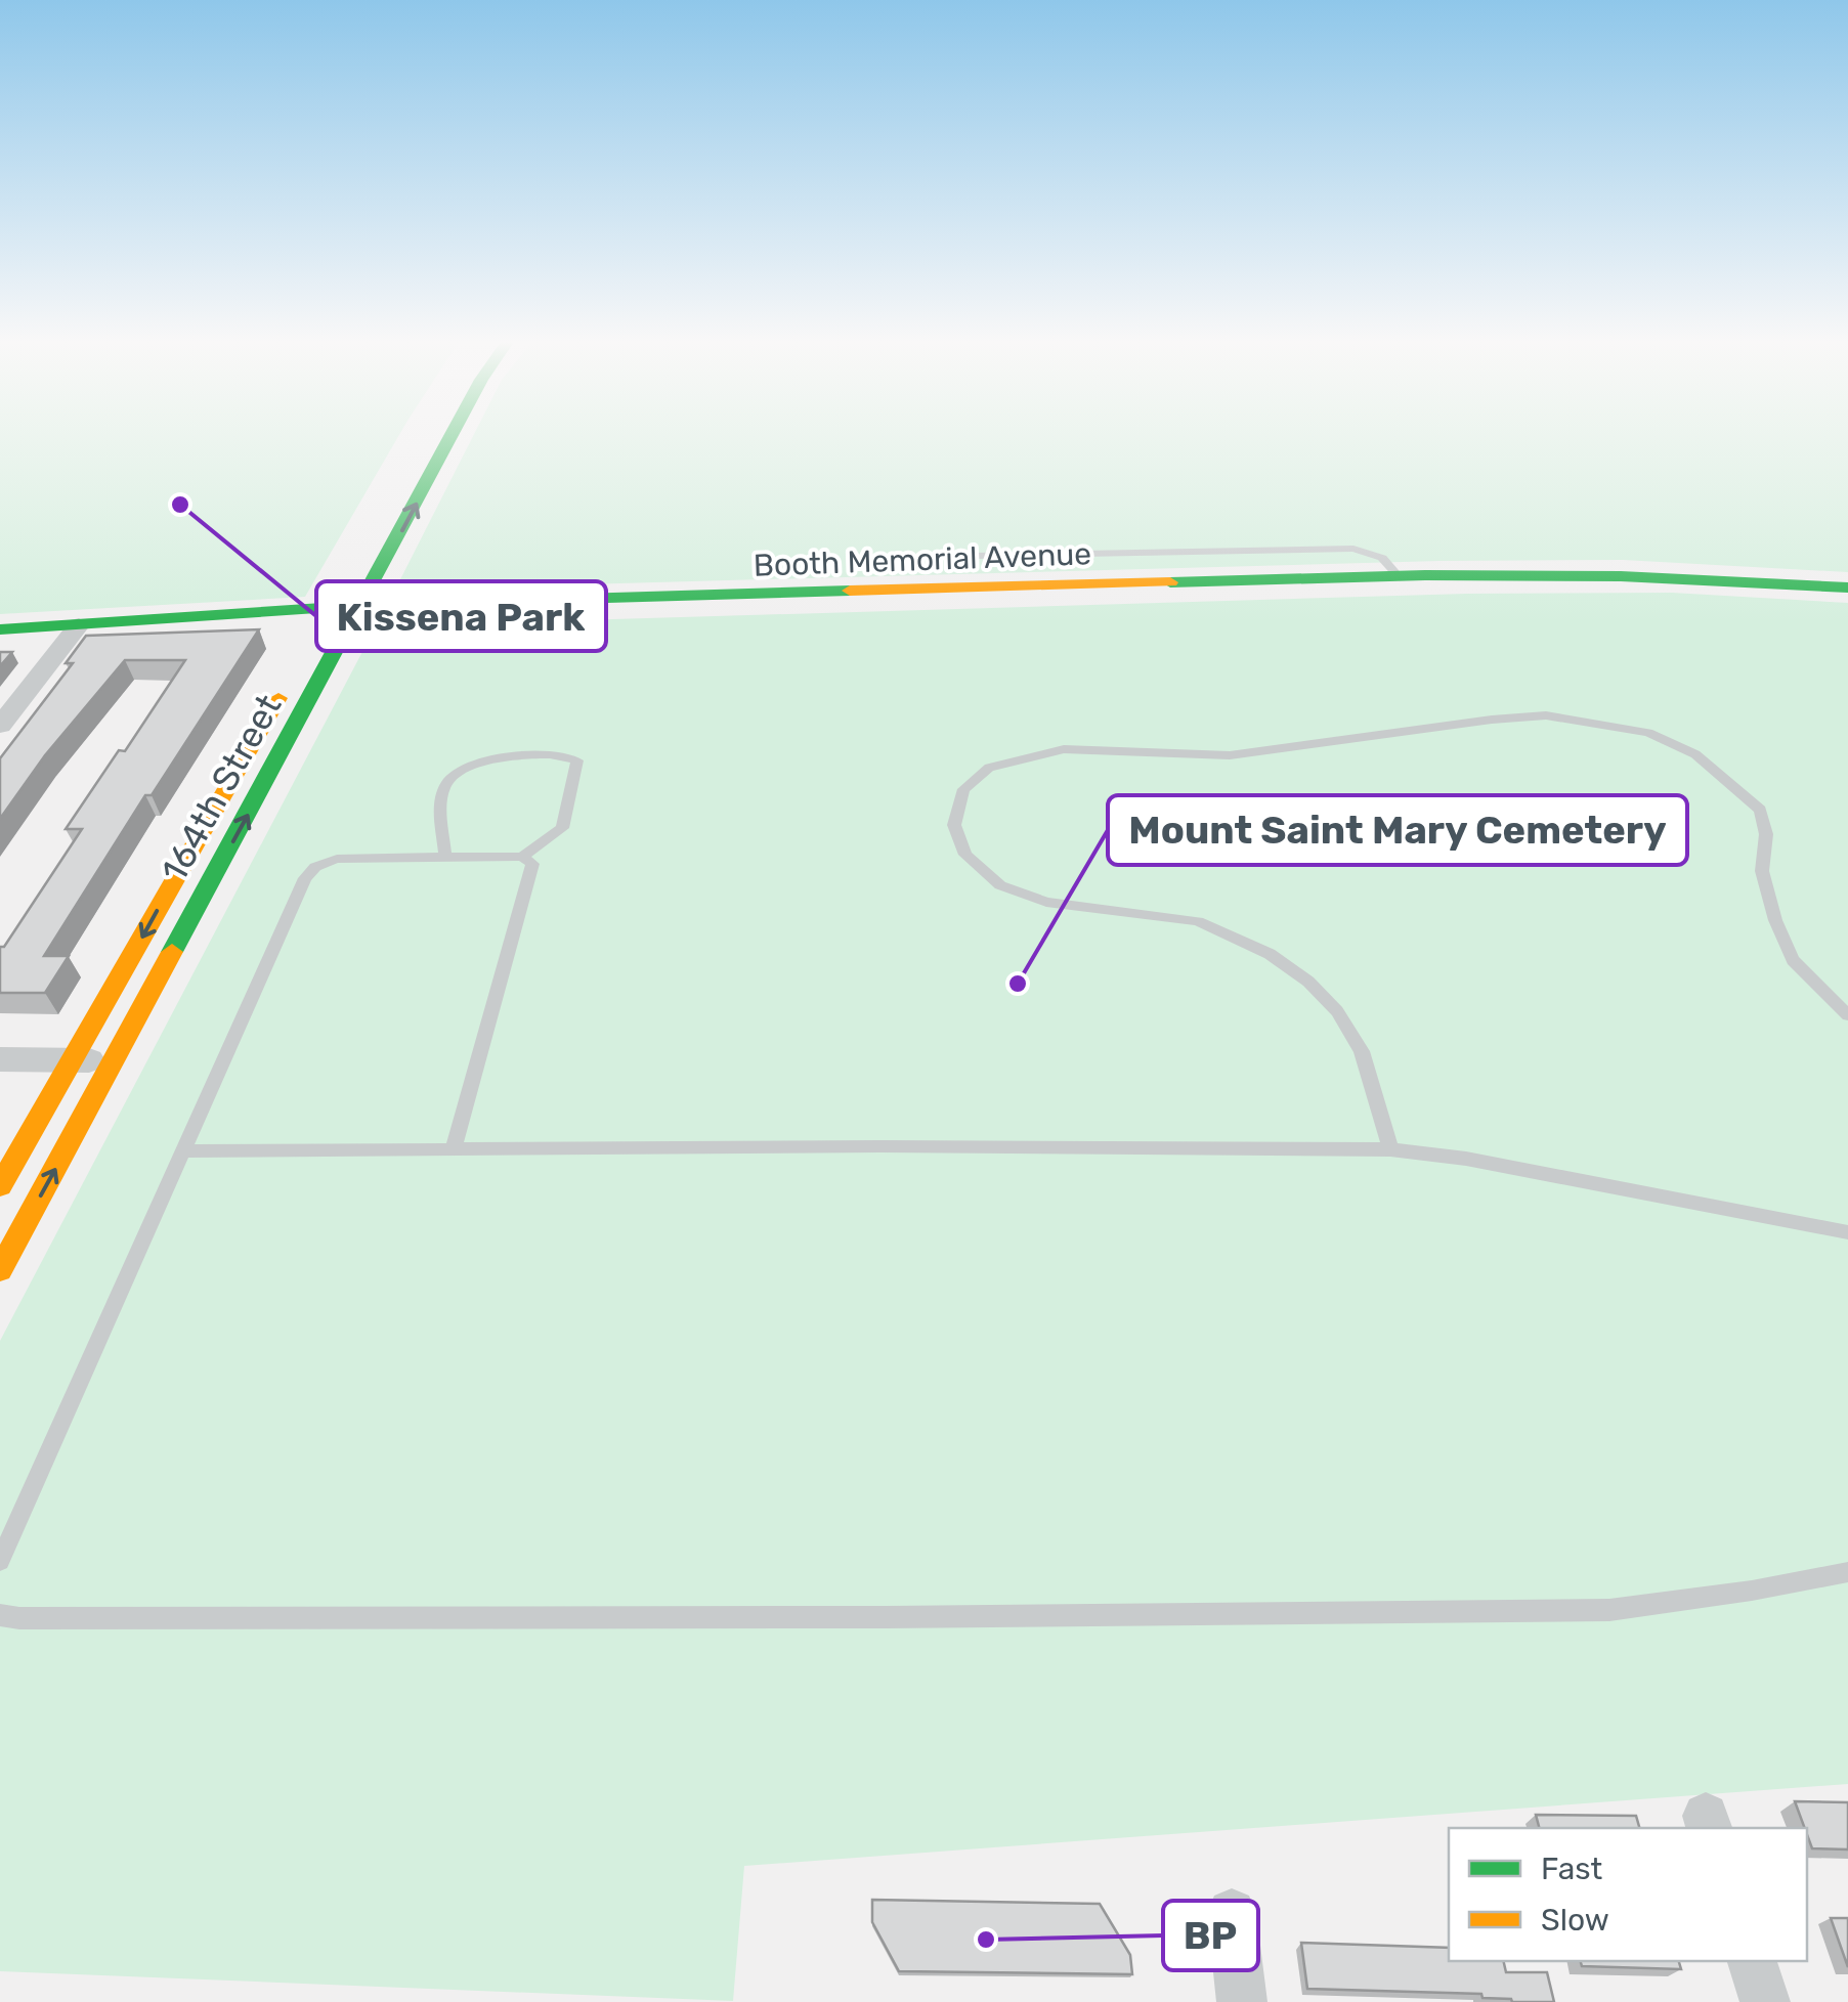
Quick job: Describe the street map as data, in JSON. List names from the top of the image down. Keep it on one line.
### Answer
{"streets":{"street":["Booth Memorial Avenue","164th Street"]},"crossings":[["Booth Memorial Avenue","164th Street"]],"places":["Kissena Park","Mount Saint Mary Cemetery","BP"],"legend":["Fast","Slow"]}
